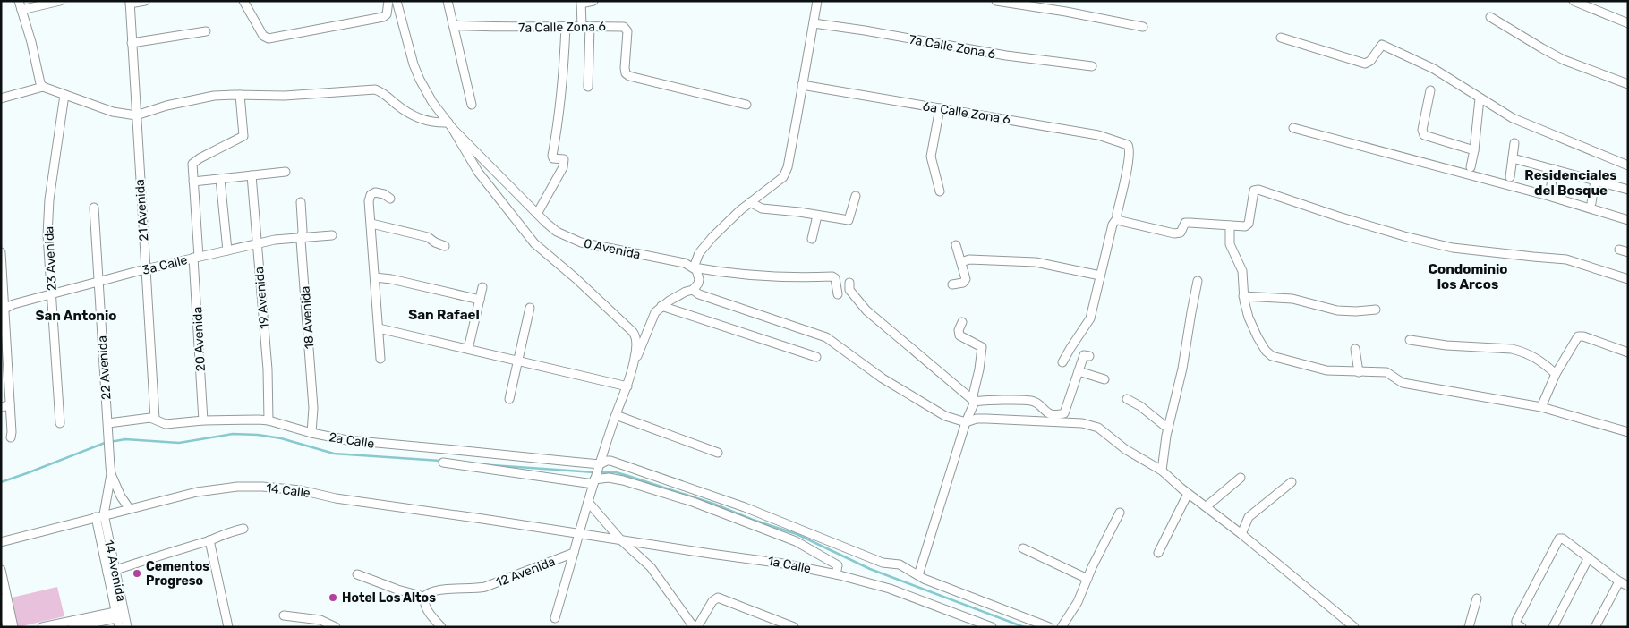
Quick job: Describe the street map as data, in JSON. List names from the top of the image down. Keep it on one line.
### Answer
{"streets":{"street":["7a Calle Zona 6","6a Calle Zona 6","21 Avenida","0 Avenida","23 Avenida","3a Calle","19 Avenida","18 Avenida","20 Avenida","22 Avenida","2a Calle","14 Calle","1a Calle","14 Avenida","12 Avenida"]},"crossings":[["21 Avenida","3a Calle"],["21 Avenida","2a Calle"],["0 Avenida","2a Calle"],["23 Avenida","3a Calle"],["3a Calle","19 Avenida"],["3a Calle","18 Avenida"],["3a Calle","20 Avenida"],["3a Calle","22 Avenida"],["19 Avenida","2a Calle"],["18 Avenida","2a Calle"],["20 Avenida","2a Calle"],["22 Avenida","2a Calle"],["22 Avenida","14 Calle"],["22 Avenida","14 Avenida"],["14 Calle","1a Calle"],["14 Calle","14 Avenida"]],"districts":["Residenciales del Bosque","Condominio los Arcos","San Rafael","San Antonio"],"places":["Cementos Progreso","Hotel Los Altos"]}
